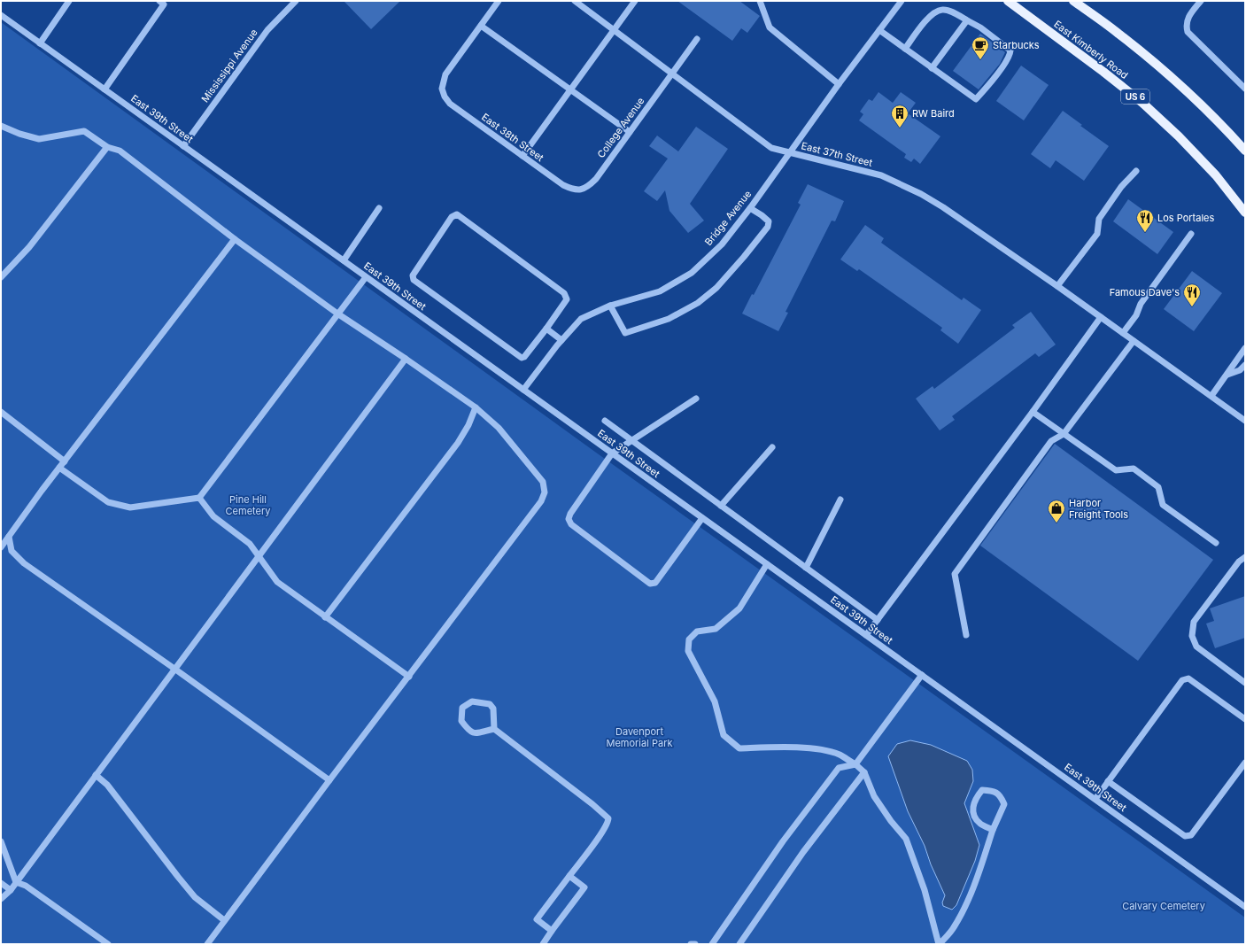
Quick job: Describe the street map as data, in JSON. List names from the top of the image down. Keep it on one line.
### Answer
{"streets":{"main road":["East Kimberly Road","US 6"],"street":["Mississippi Avenue","East 39th Street","College Avenue","East 38th Street","East 37th Street","Bridge Avenue"]},"crossings":[["Mississippi Avenue","East 39th Street"],["East 39th Street","Bridge Avenue"],["College Avenue","East 38th Street"],["College Avenue","East 37th Street"],["East 37th Street","Bridge Avenue"]],"parks":["Pine Hill Cemetery","Davenport Memorial Park","Calvary Cemetery"],"places":{"cafe":["Starbucks"],"building":["RW Baird"],"restaurant":["Los Portales","Famous Dave's"],"shop":["Harbor Freight Tools"]}}
